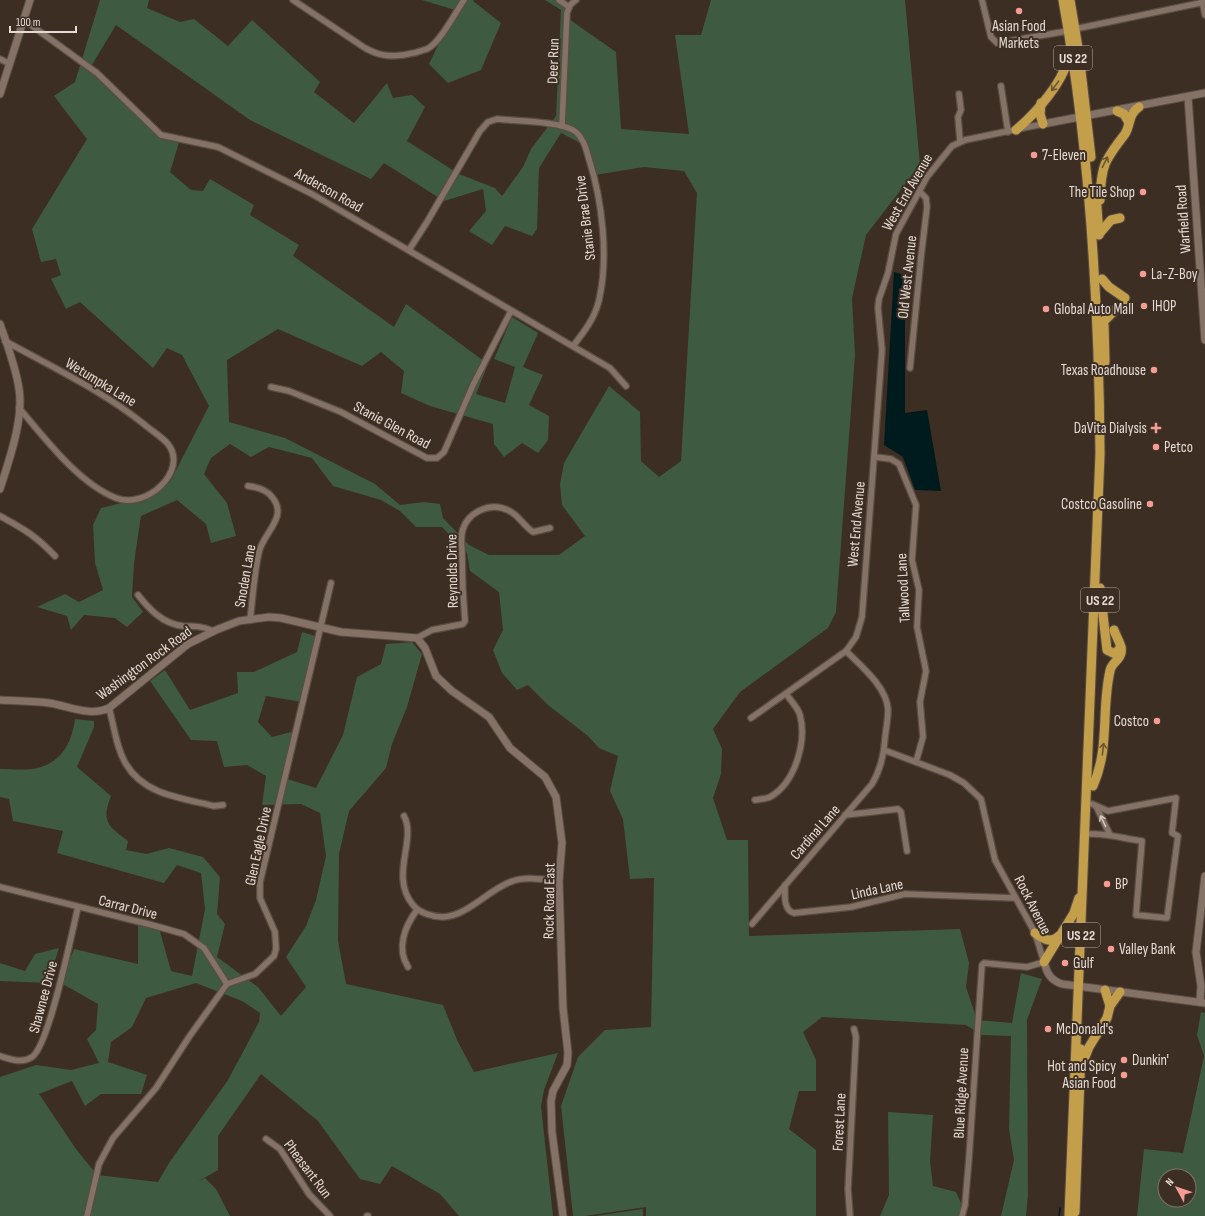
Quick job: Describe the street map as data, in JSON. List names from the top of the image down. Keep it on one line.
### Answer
{"streets":{"highway":["US 22"],"street":["Deer Run","Anderson Road","West End Avenue","Stanie Brae Drive","Warfield Road","Old West Avenue","Wetumpka Lane","Stanie Glen Road","Reynolds Drive","Snoden Lane","Tallwood Lane","Washington Rock Road","Cardinal Lane","Glen Eagle Drive","Linda Lane","Rock Road East","Rock Avenue","Carrar Drive","Shawnee Drive","Blue Ridge Avenue","Forest Lane","Pheasant Run"]},"crossings":[["US 22","West End Avenue"],["US 22","Rock Avenue"],["Deer Run","Stanie Brae Drive"],["Anderson Road","Stanie Brae Drive"],["Anderson Road","Stanie Glen Road"],["West End Avenue","Warfield Road"],["West End Avenue","Old West Avenue"],["West End Avenue","Tallwood Lane"],["Reynolds Drive","Washington Rock Road"],["Reynolds Drive","Rock Road East"],["Snoden Lane","Washington Rock Road"],["Tallwood Lane","Rock Avenue"],["Washington Rock Road","Glen Eagle Drive"],["Washington Rock Road","Rock Road East"],["Cardinal Lane","Linda Lane"],["Cardinal Lane","Rock Avenue"],["Glen Eagle Drive","Carrar Drive"],["Linda Lane","Rock Avenue"],["Rock Avenue","Blue Ridge Avenue"],["Carrar Drive","Shawnee Drive"]],"places":{"other":["Asian Food Markets","7-Eleven","The Tile Shop","La-Z-Boy","IHOP","Global Auto Mall","Texas Roadhouse","Petco","Costco Gasoline","Costco","BP","Valley Bank","Gulf","McDonald's","Dunkin'","Hot and Spicy Asian Food"],"health":["DaVita Dialysis"]},"scale_bar":"100 m","north":"top left"}
